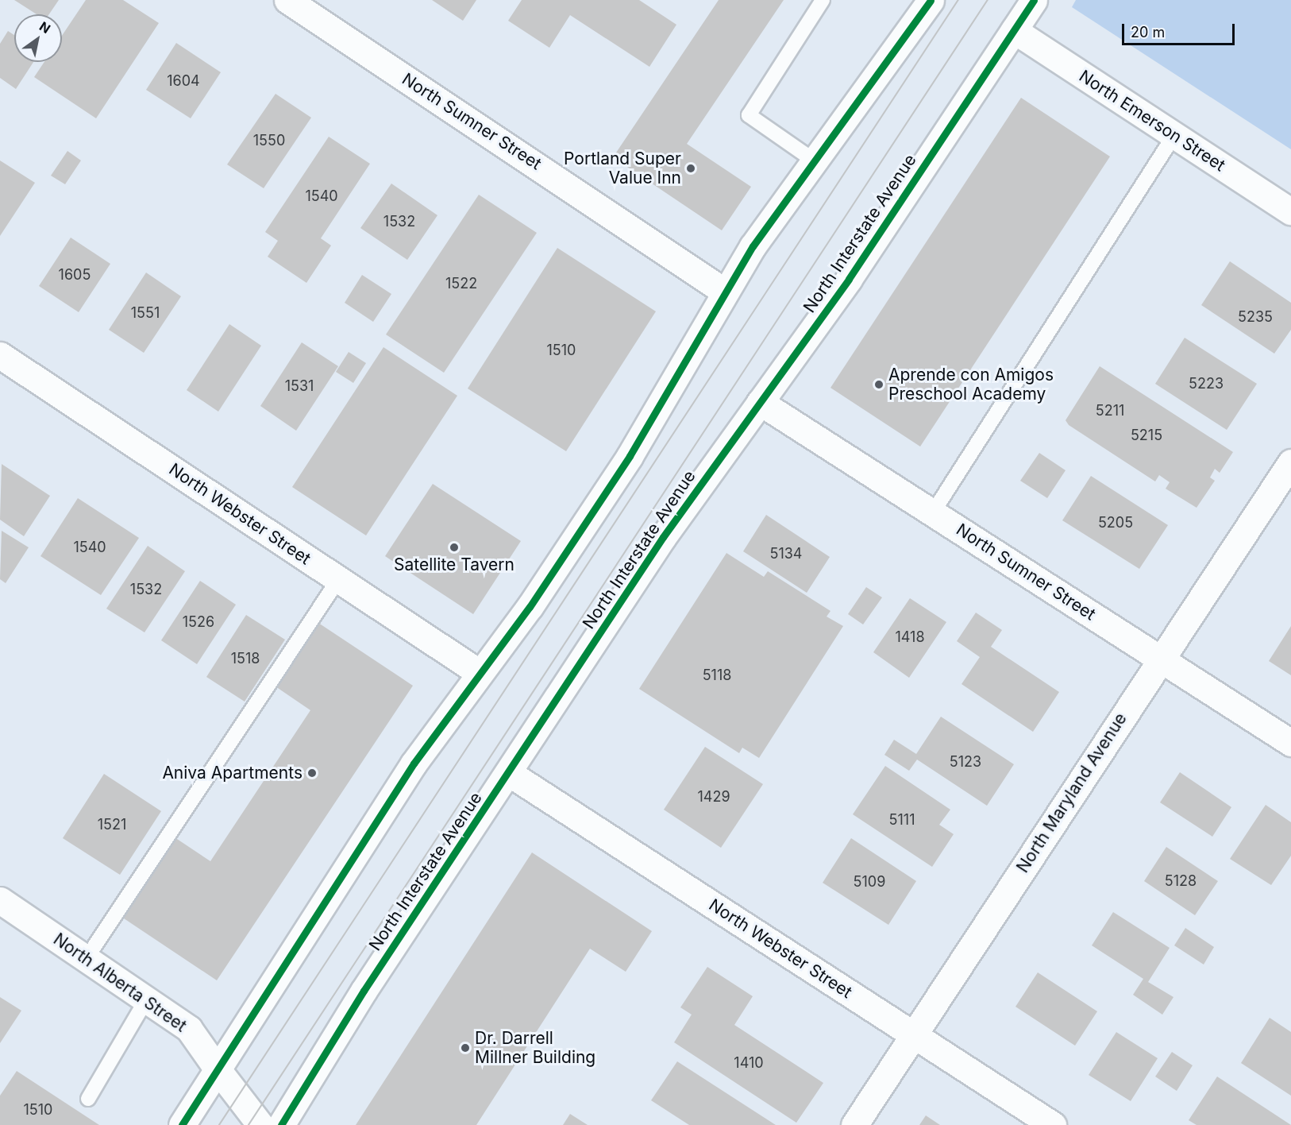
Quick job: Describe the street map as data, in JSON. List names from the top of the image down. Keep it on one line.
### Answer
{"streets":{"street":["North Emerson Street","North Sumner Street","North Interstate Avenue","North Webster Street","North Maryland Avenue","North Alberta Street"]},"crossings":[["North Emerson Street","North Interstate Avenue"],["North Sumner Street","North Interstate Avenue"],["North Sumner Street","North Maryland Avenue"],["North Interstate Avenue","North Webster Street"],["North Webster Street","North Maryland Avenue"]],"places":["Portland Super Value Inn","Aprende con Amigos Preschool Academy","Satellite Tavern","Aniva Apartments","Dr. Darrell Millner Building"],"house_numbers":["1604","1550","1540","1532","1605","1522","1551","5235","1510","5223","1531","5211","5215","5205","1540","5134","1532","1526","1418","1518","5118","5123","1429","5111","1521","5128","5109","1410","1510"],"scale_bar":"20 m","north":"top right"}
